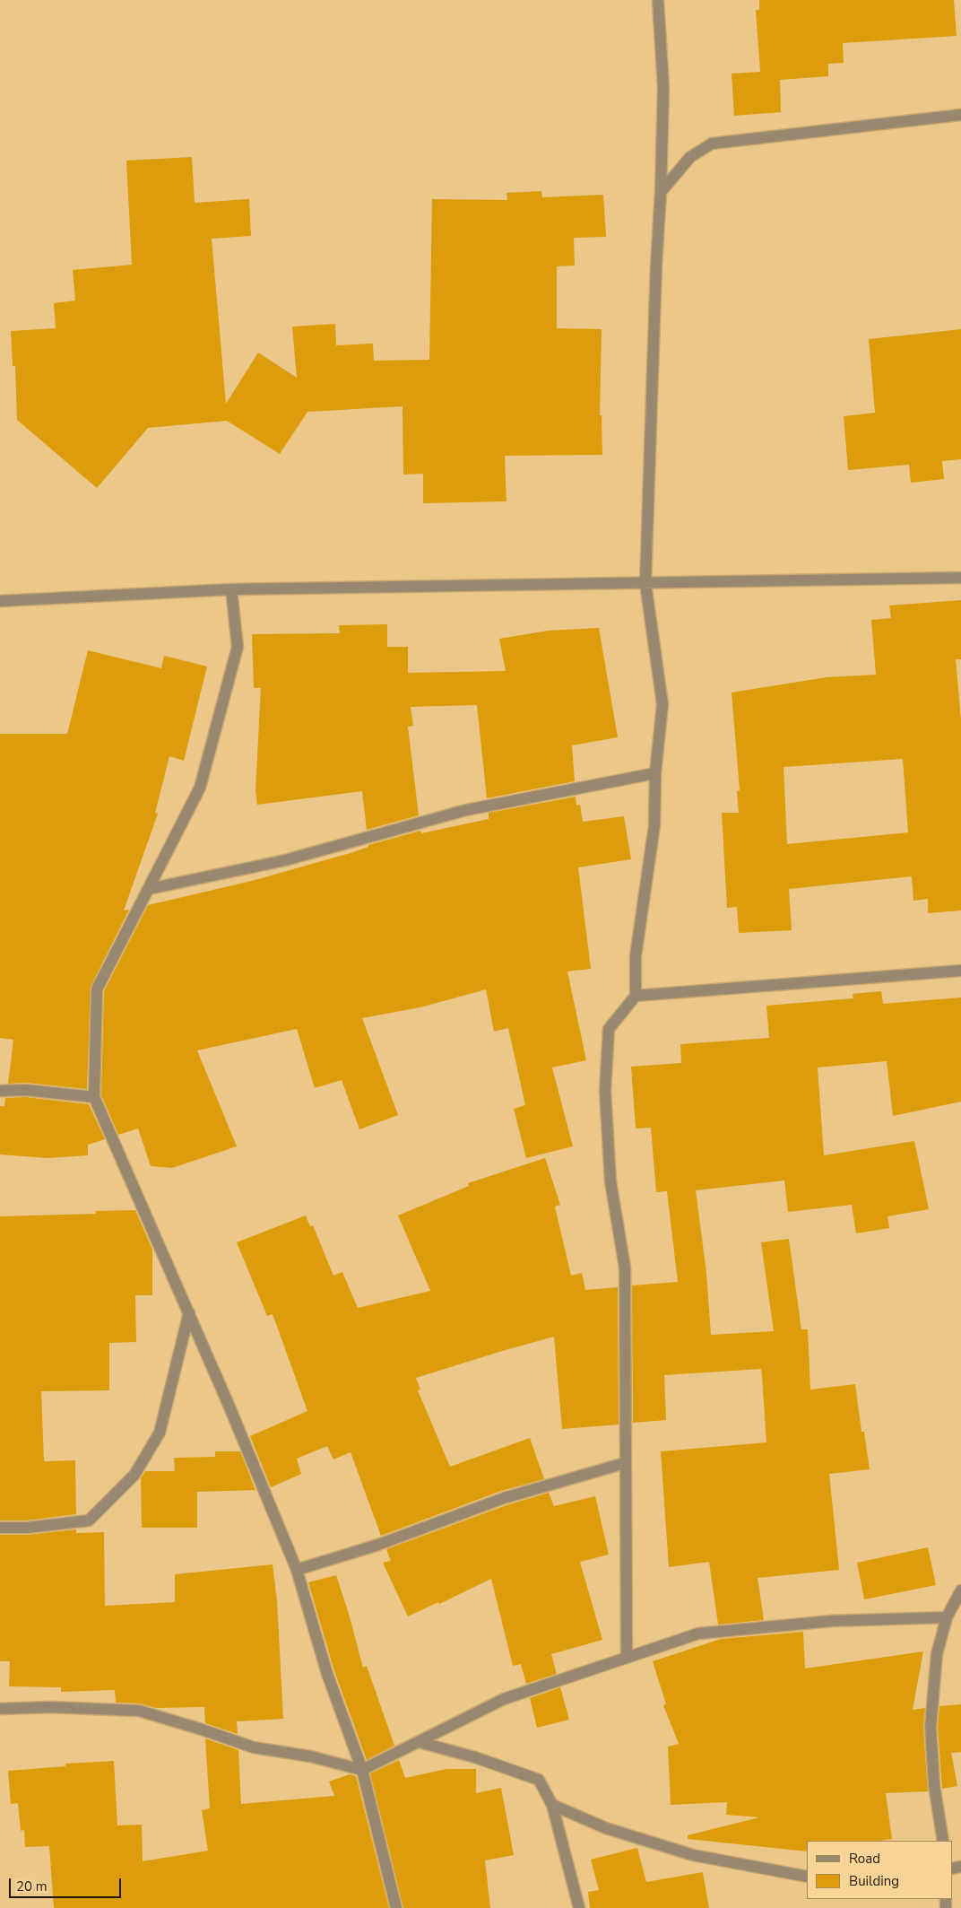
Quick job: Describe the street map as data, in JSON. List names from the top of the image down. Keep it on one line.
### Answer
{"legend":["Road","Building"],"scale_bar":"20 m"}
